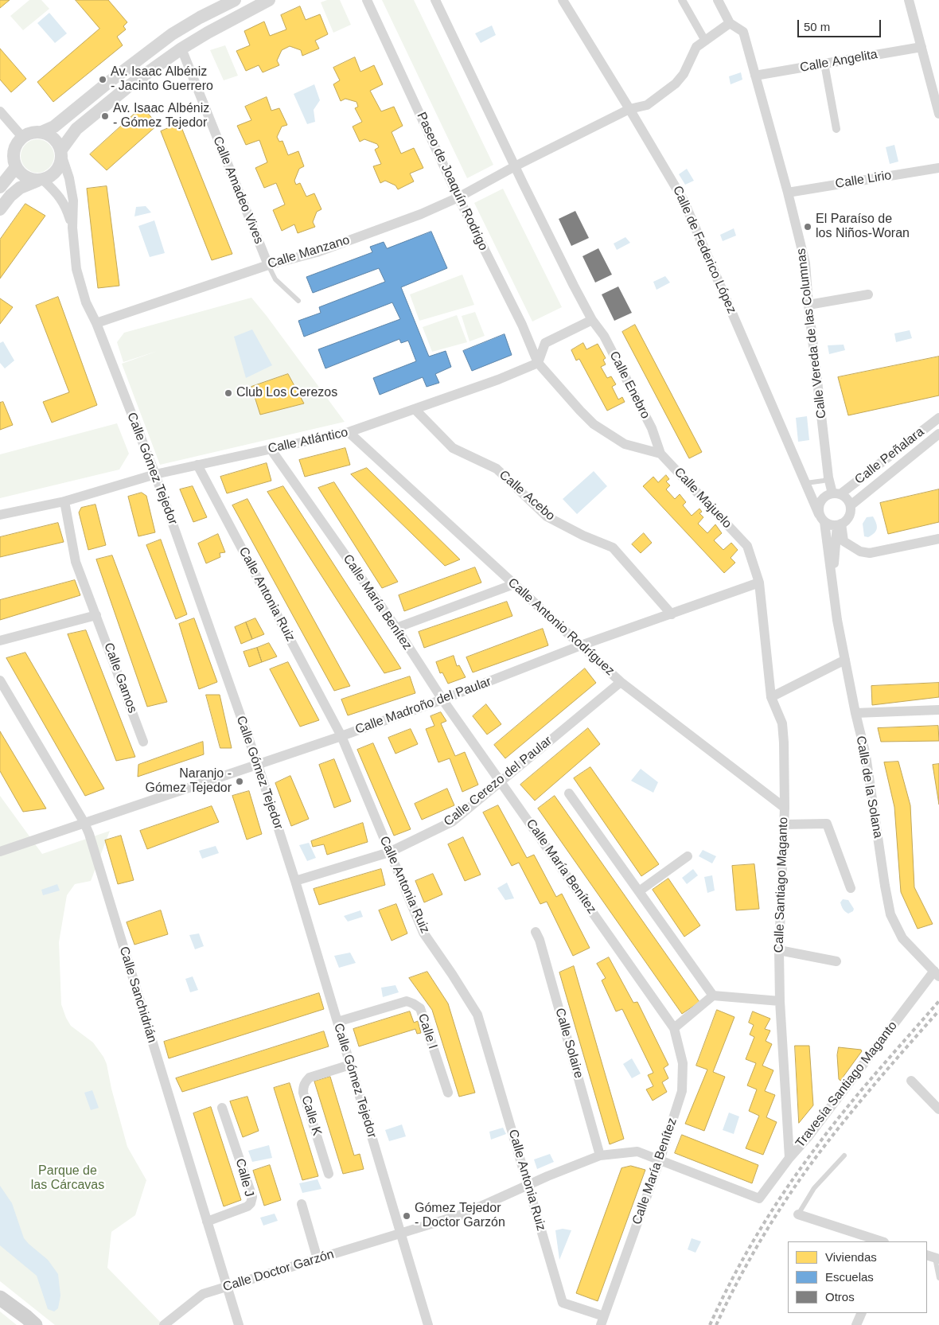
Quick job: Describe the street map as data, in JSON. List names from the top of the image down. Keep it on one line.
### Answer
{"streets":{"street":["Calle Angelita","Calle Lirio","Paseo de Joaquín Rodrigo","Calle Amadeo Vives","Calle de Federico López","Calle Manzano","Calle Vereda de las Columnas","Calle Enebro","Calle Atlántico","Calle Peñalara","Calle Gómez Tejedor","Calle Acebo","Calle Majuelo","Calle Antonia Ruiz","Calle María Benítez","Calle Antonio Rodríguez","Calle Gamos","Calle Madroño del Paular","Calle Cerezo del Paular","Calle de la Solana","Calle Santiago Maganto","Calle Sanchidrián","Calle I","Calle Solaire","Travesía Santiago Maganto","Calle K","Calle J","Calle Doctor Garzón"]},"crossings":[["Calle Angelita","Calle Vereda de las Columnas"],["Calle Lirio","Calle Vereda de las Columnas"],["Paseo de Joaquín Rodrigo","Calle Manzano"],["Paseo de Joaquín Rodrigo","Calle Atlántico"],["Calle Amadeo Vives","Calle Manzano"],["Calle de Federico López","Calle Manzano"],["Calle de Federico López","Calle Vereda de las Columnas"],["Calle de Federico López","Calle Peñalara"],["Calle de Federico López","Calle de la Solana"],["Calle Manzano","Calle Vereda de las Columnas"],["Calle Manzano","Calle Gómez Tejedor"],["Calle Vereda de las Columnas","Calle Peñalara"],["Calle Vereda de las Columnas","Calle de la Solana"],["Calle Enebro","Calle Majuelo"],["Calle Atlántico","Calle Gómez Tejedor"],["Calle Atlántico","Calle Acebo"],["Calle Atlántico","Calle Antonia Ruiz"],["Calle Atlántico","Calle María Benítez"],["Calle Atlántico","Calle Antonio Rodríguez"],["Calle Atlántico","Calle Gamos"],["Calle Peñalara","Calle de la Solana"],["Calle Gómez Tejedor","Calle Madroño del Paular"],["Calle Gómez Tejedor","Calle Cerezo del Paular"],["Calle Gómez Tejedor","Calle I"],["Calle Gómez Tejedor","Calle K"],["Calle Gómez Tejedor","Calle Doctor Garzón"],["Calle Acebo","Calle Madroño del Paular"],["Calle Majuelo","Calle Madroño del Paular"],["Calle Majuelo","Calle Santiago Maganto"],["Calle Antonia Ruiz","Calle María Benítez"],["Calle Antonia Ruiz","Calle Madroño del Paular"],["Calle Antonia Ruiz","Calle Cerezo del Paular"],["Calle Antonia Ruiz","Calle Doctor Garzón"],["Calle María Benítez","Calle Madroño del Paular"],["Calle María Benítez","Calle Cerezo del Paular"],["Calle María Benítez","Calle Doctor Garzón"],["Calle Antonio Rodríguez","Calle Madroño del Paular"],["Calle Antonio Rodríguez","Calle Cerezo del Paular"],["Calle Antonio Rodríguez","Calle Santiago Maganto"],["Calle Madroño del Paular","Calle Sanchidrián"],["Calle de la Solana","Travesía Santiago Maganto"],["Calle Santiago Maganto","Travesía Santiago Maganto"],["Calle Sanchidrián","Calle J"],["Calle Sanchidrián","Calle Doctor Garzón"],["Calle Solaire","Calle Doctor Garzón"],["Travesía Santiago Maganto","Calle Doctor Garzón"]],"parks":["Parque de las Cárcavas"],"places":["Av. Isaac Albéniz - Jacinto Guerrero","Av. Isaac Albéniz - Gómez Tejedor","El Paraíso de los Niños-Woran","Club Los Cerezos","Naranjo - Gómez Tejedor","Gómez Tejedor - Doctor Garzón"],"legend":["Viviendas","Escuelas","Otros"],"scale_bar":"50 m"}
